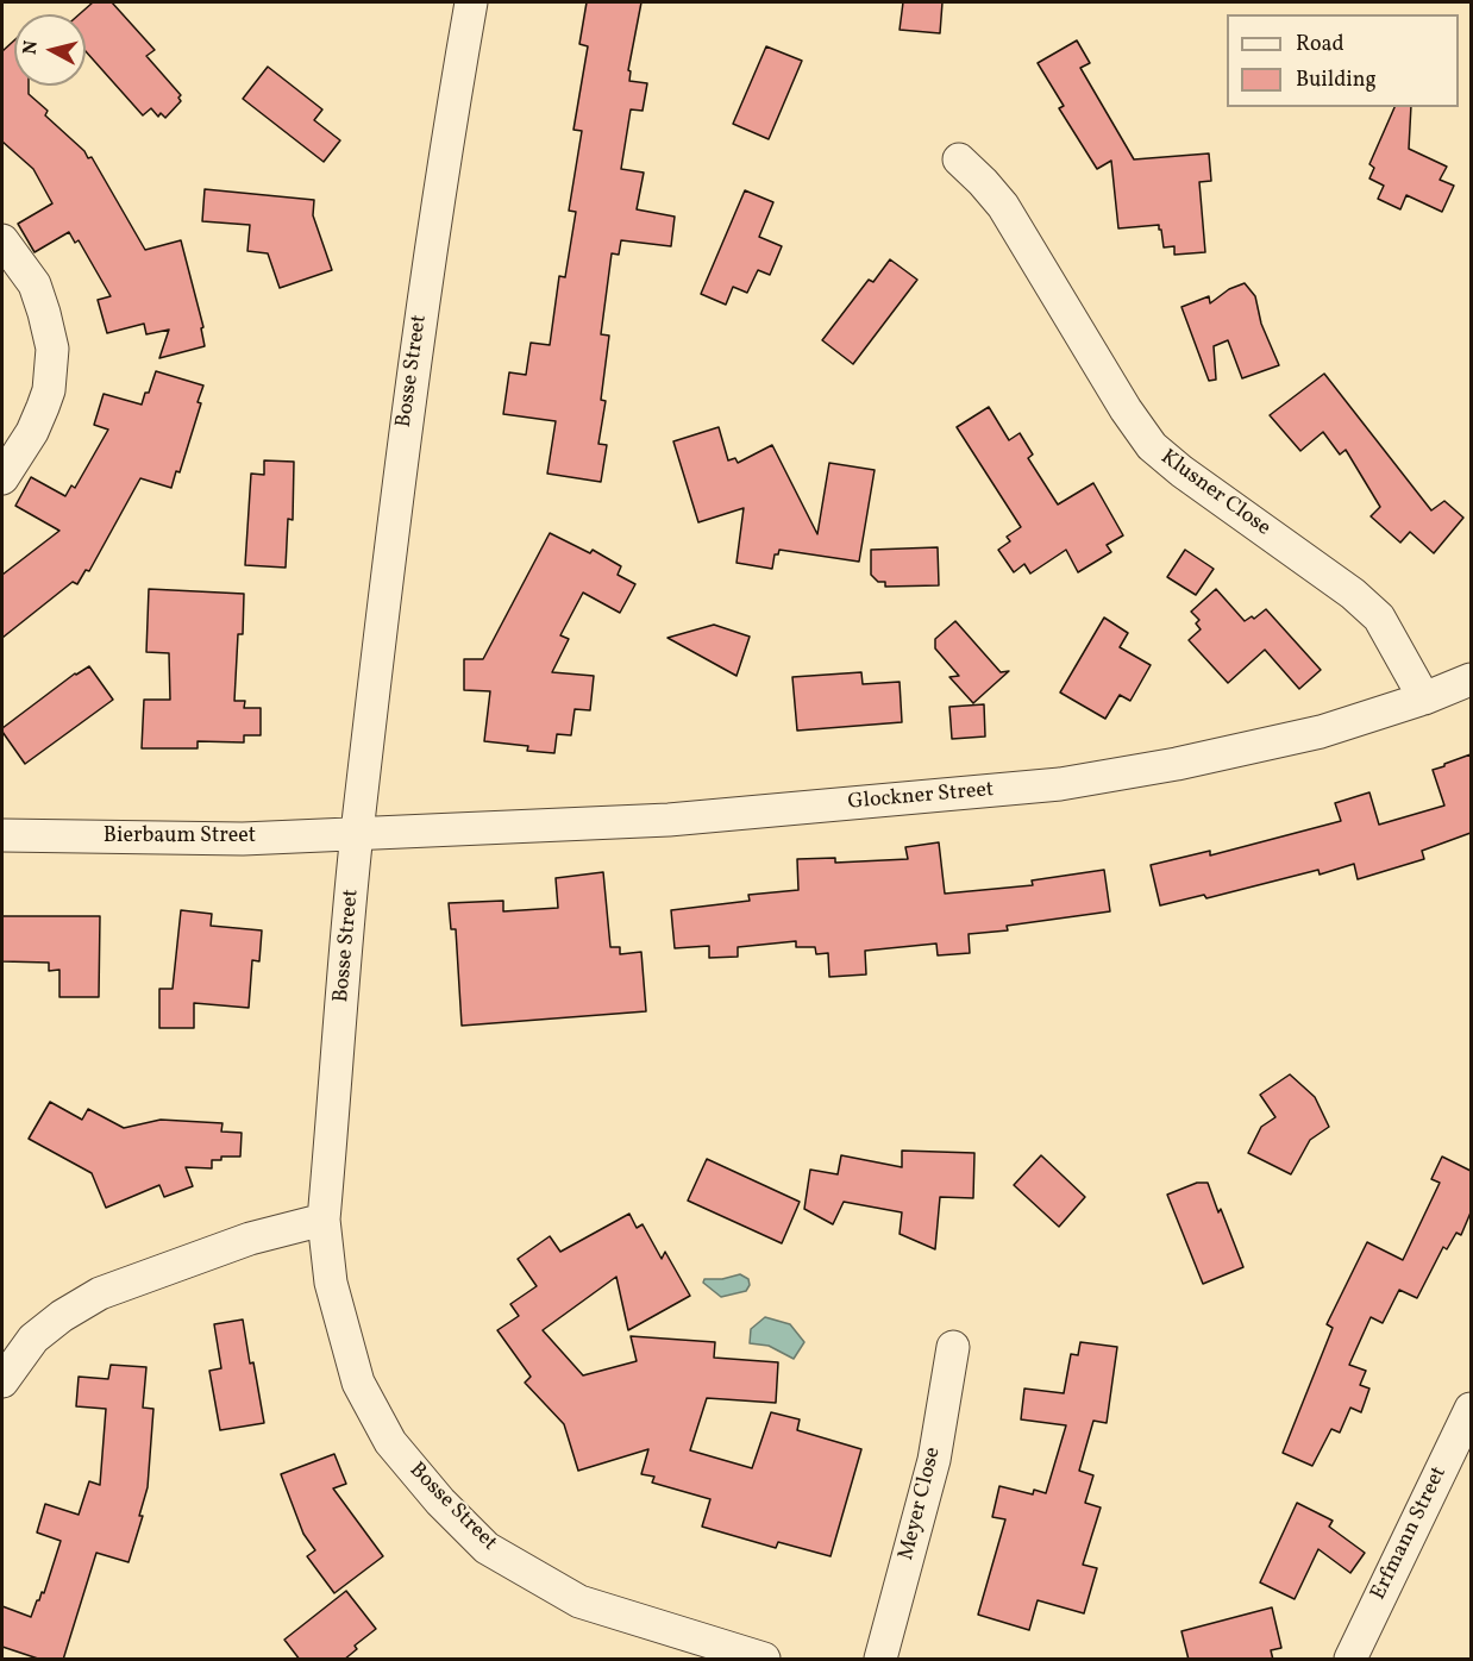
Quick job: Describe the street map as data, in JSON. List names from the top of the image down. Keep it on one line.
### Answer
{"streets":{"street":["Bosse Street","Klusner Close","Glockner Street","Bierbaum Street","Meyer Close","Erfmann Street"]},"crossings":[["Bosse Street","Glockner Street"],["Bosse Street","Bierbaum Street"],["Klusner Close","Glockner Street"],["Glockner Street","Bierbaum Street"]],"legend":["Road","Building"],"north":"left"}
